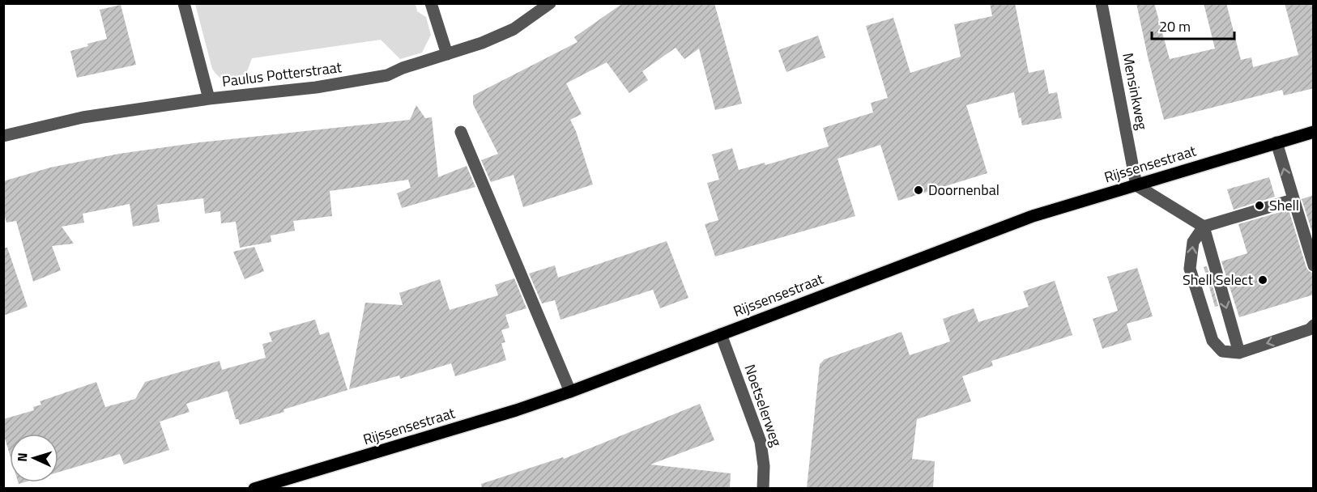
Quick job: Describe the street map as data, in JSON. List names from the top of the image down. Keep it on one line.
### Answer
{"streets":{"main road":["Rijssensestraat"],"street":["Paulus Potterstraat","Mensinkweg","Noetselerweg"]},"crossings":[["Mensinkweg","Rijssensestraat"],["Rijssensestraat","Noetselerweg"]],"places":["Doornenbal","Shell","Shell Select"],"scale_bar":"20 m","north":"left"}
